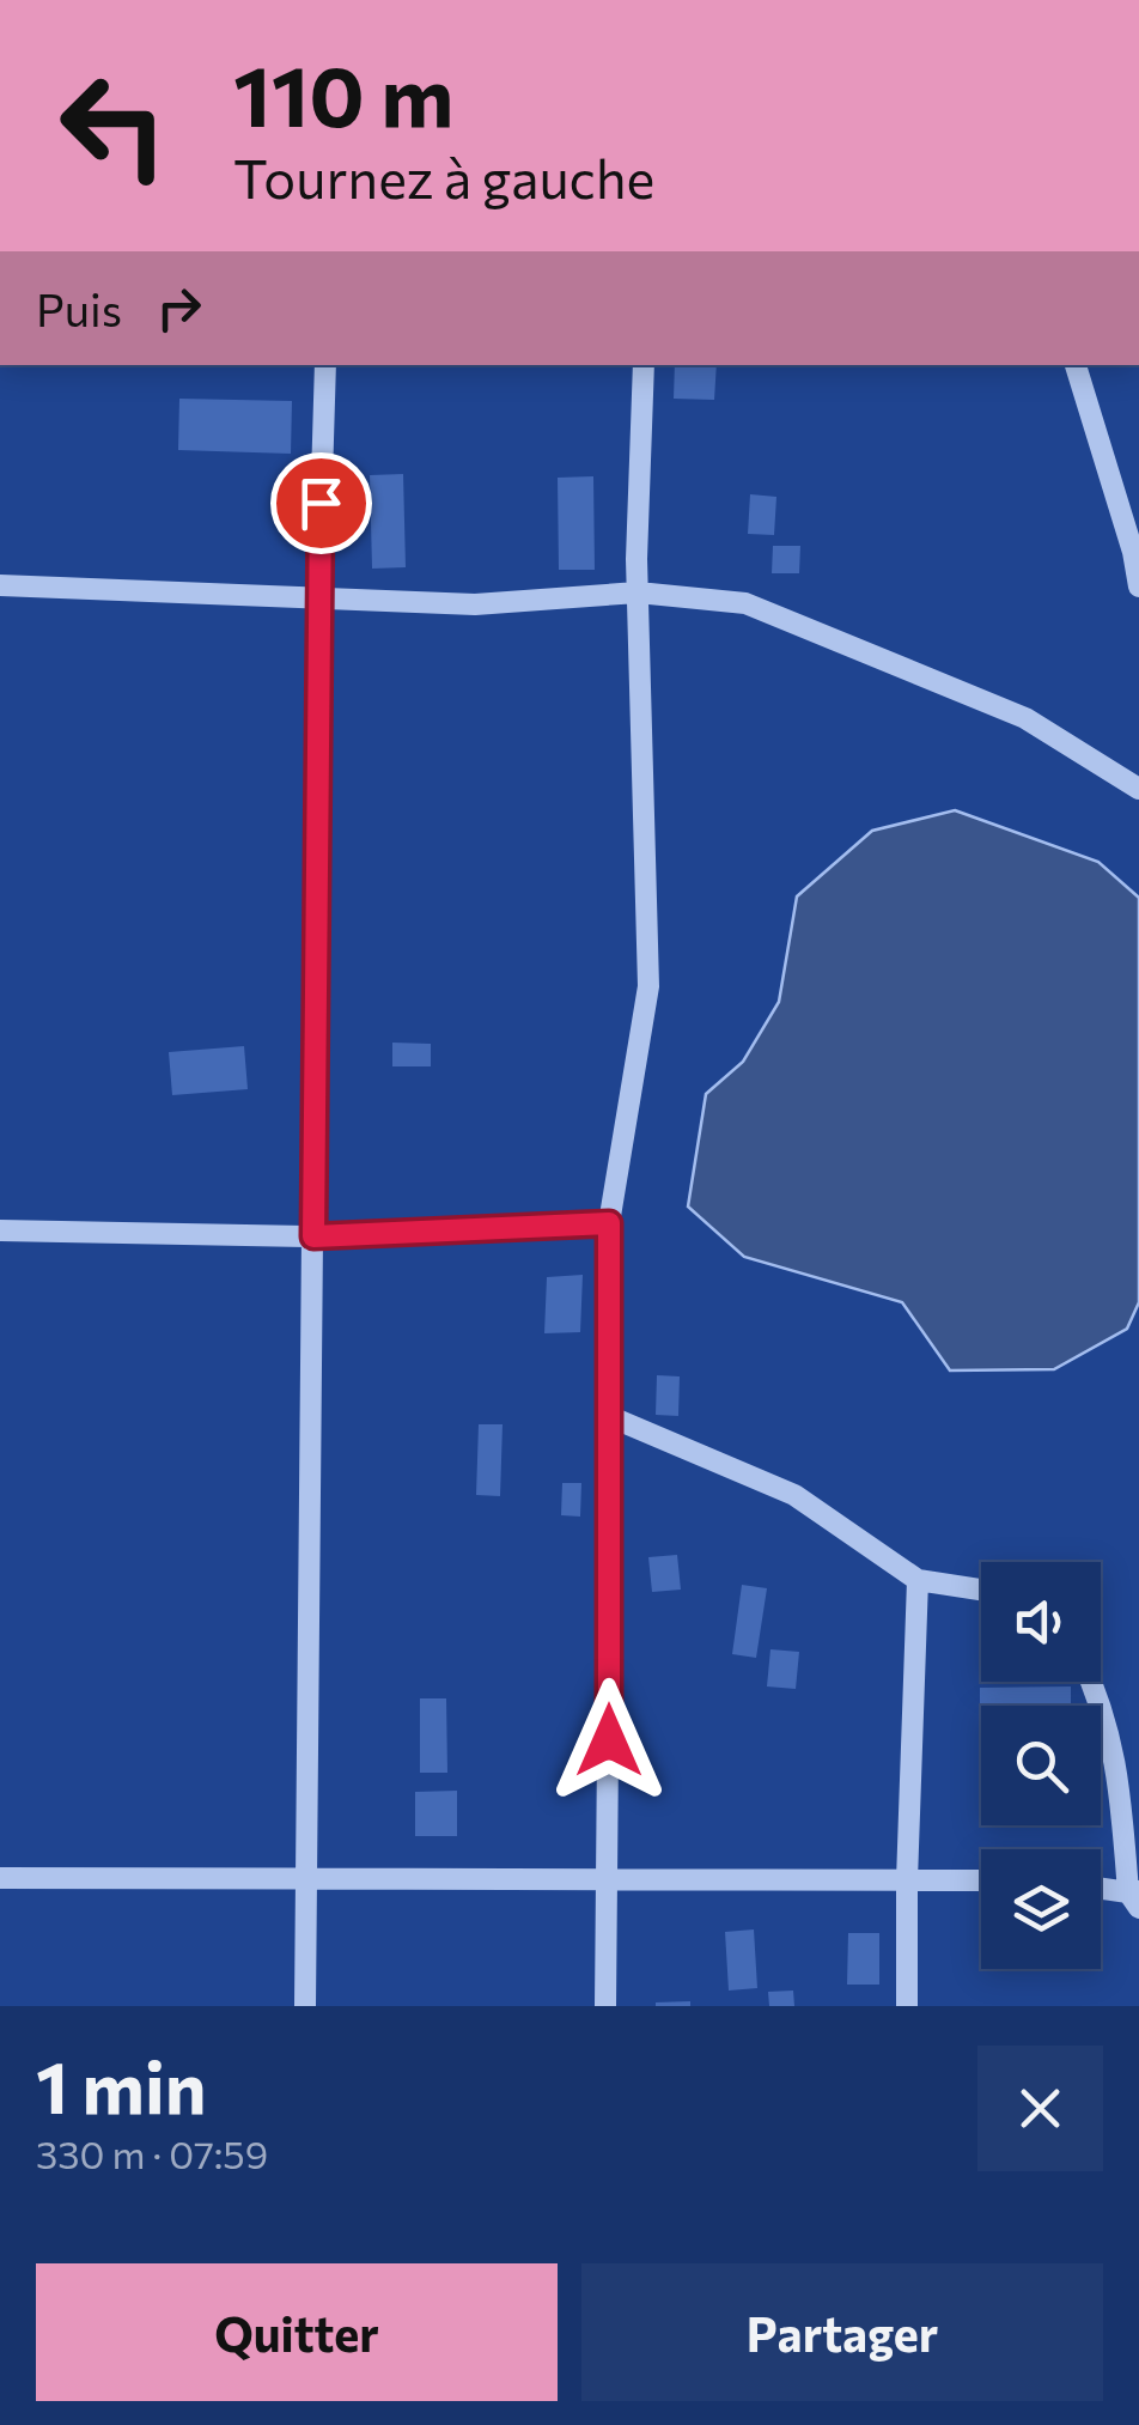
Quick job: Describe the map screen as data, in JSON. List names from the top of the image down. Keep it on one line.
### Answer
{"page":{"turn":["110 m","Tournez à gauche"],"then":"Puis","heading":["1 min","330 m · 07:59"],"buttons":["Quitter","Partager"]}}
